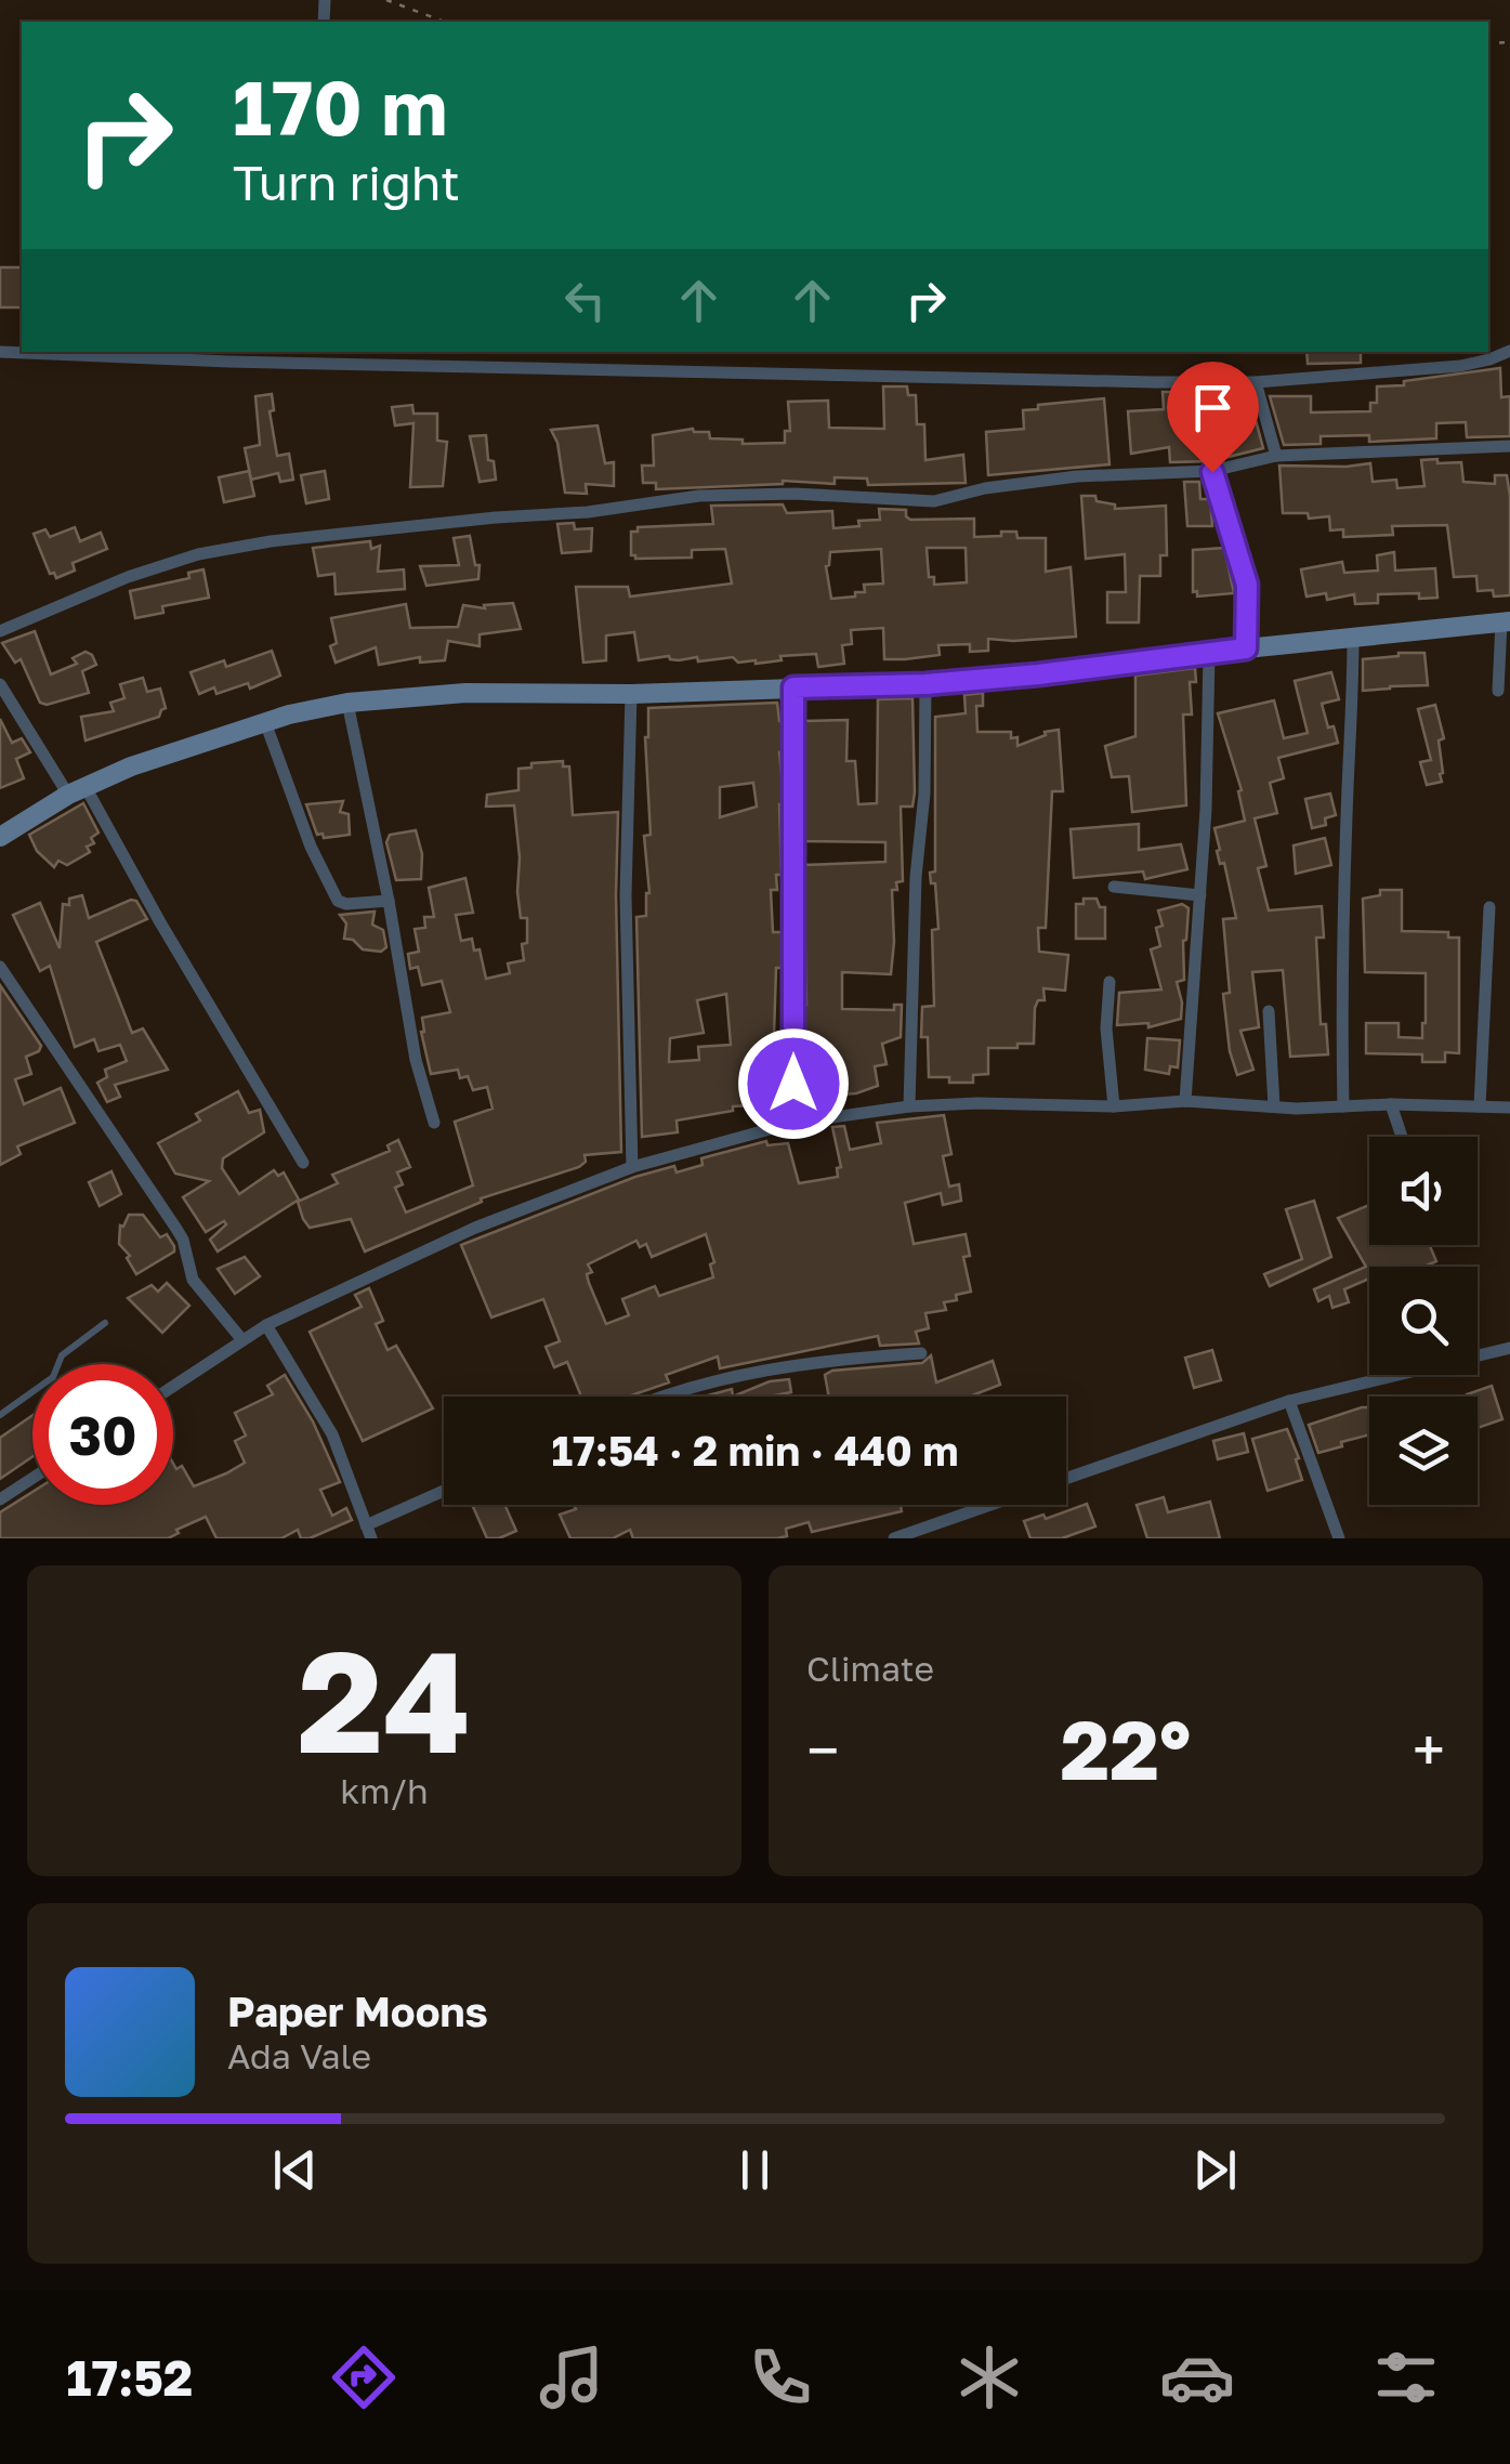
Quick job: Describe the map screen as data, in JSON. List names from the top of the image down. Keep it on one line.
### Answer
{"page":{"turn":["170 m","Turn right"],"limit":"30","trip":"17:54 · 2 min · 440 m","tile":[["24","km/h"],"Climate"],"heat":["−","22°","+"],"song":["Paper Moons","Ada Vale"],"tabs":"17:52"}}
